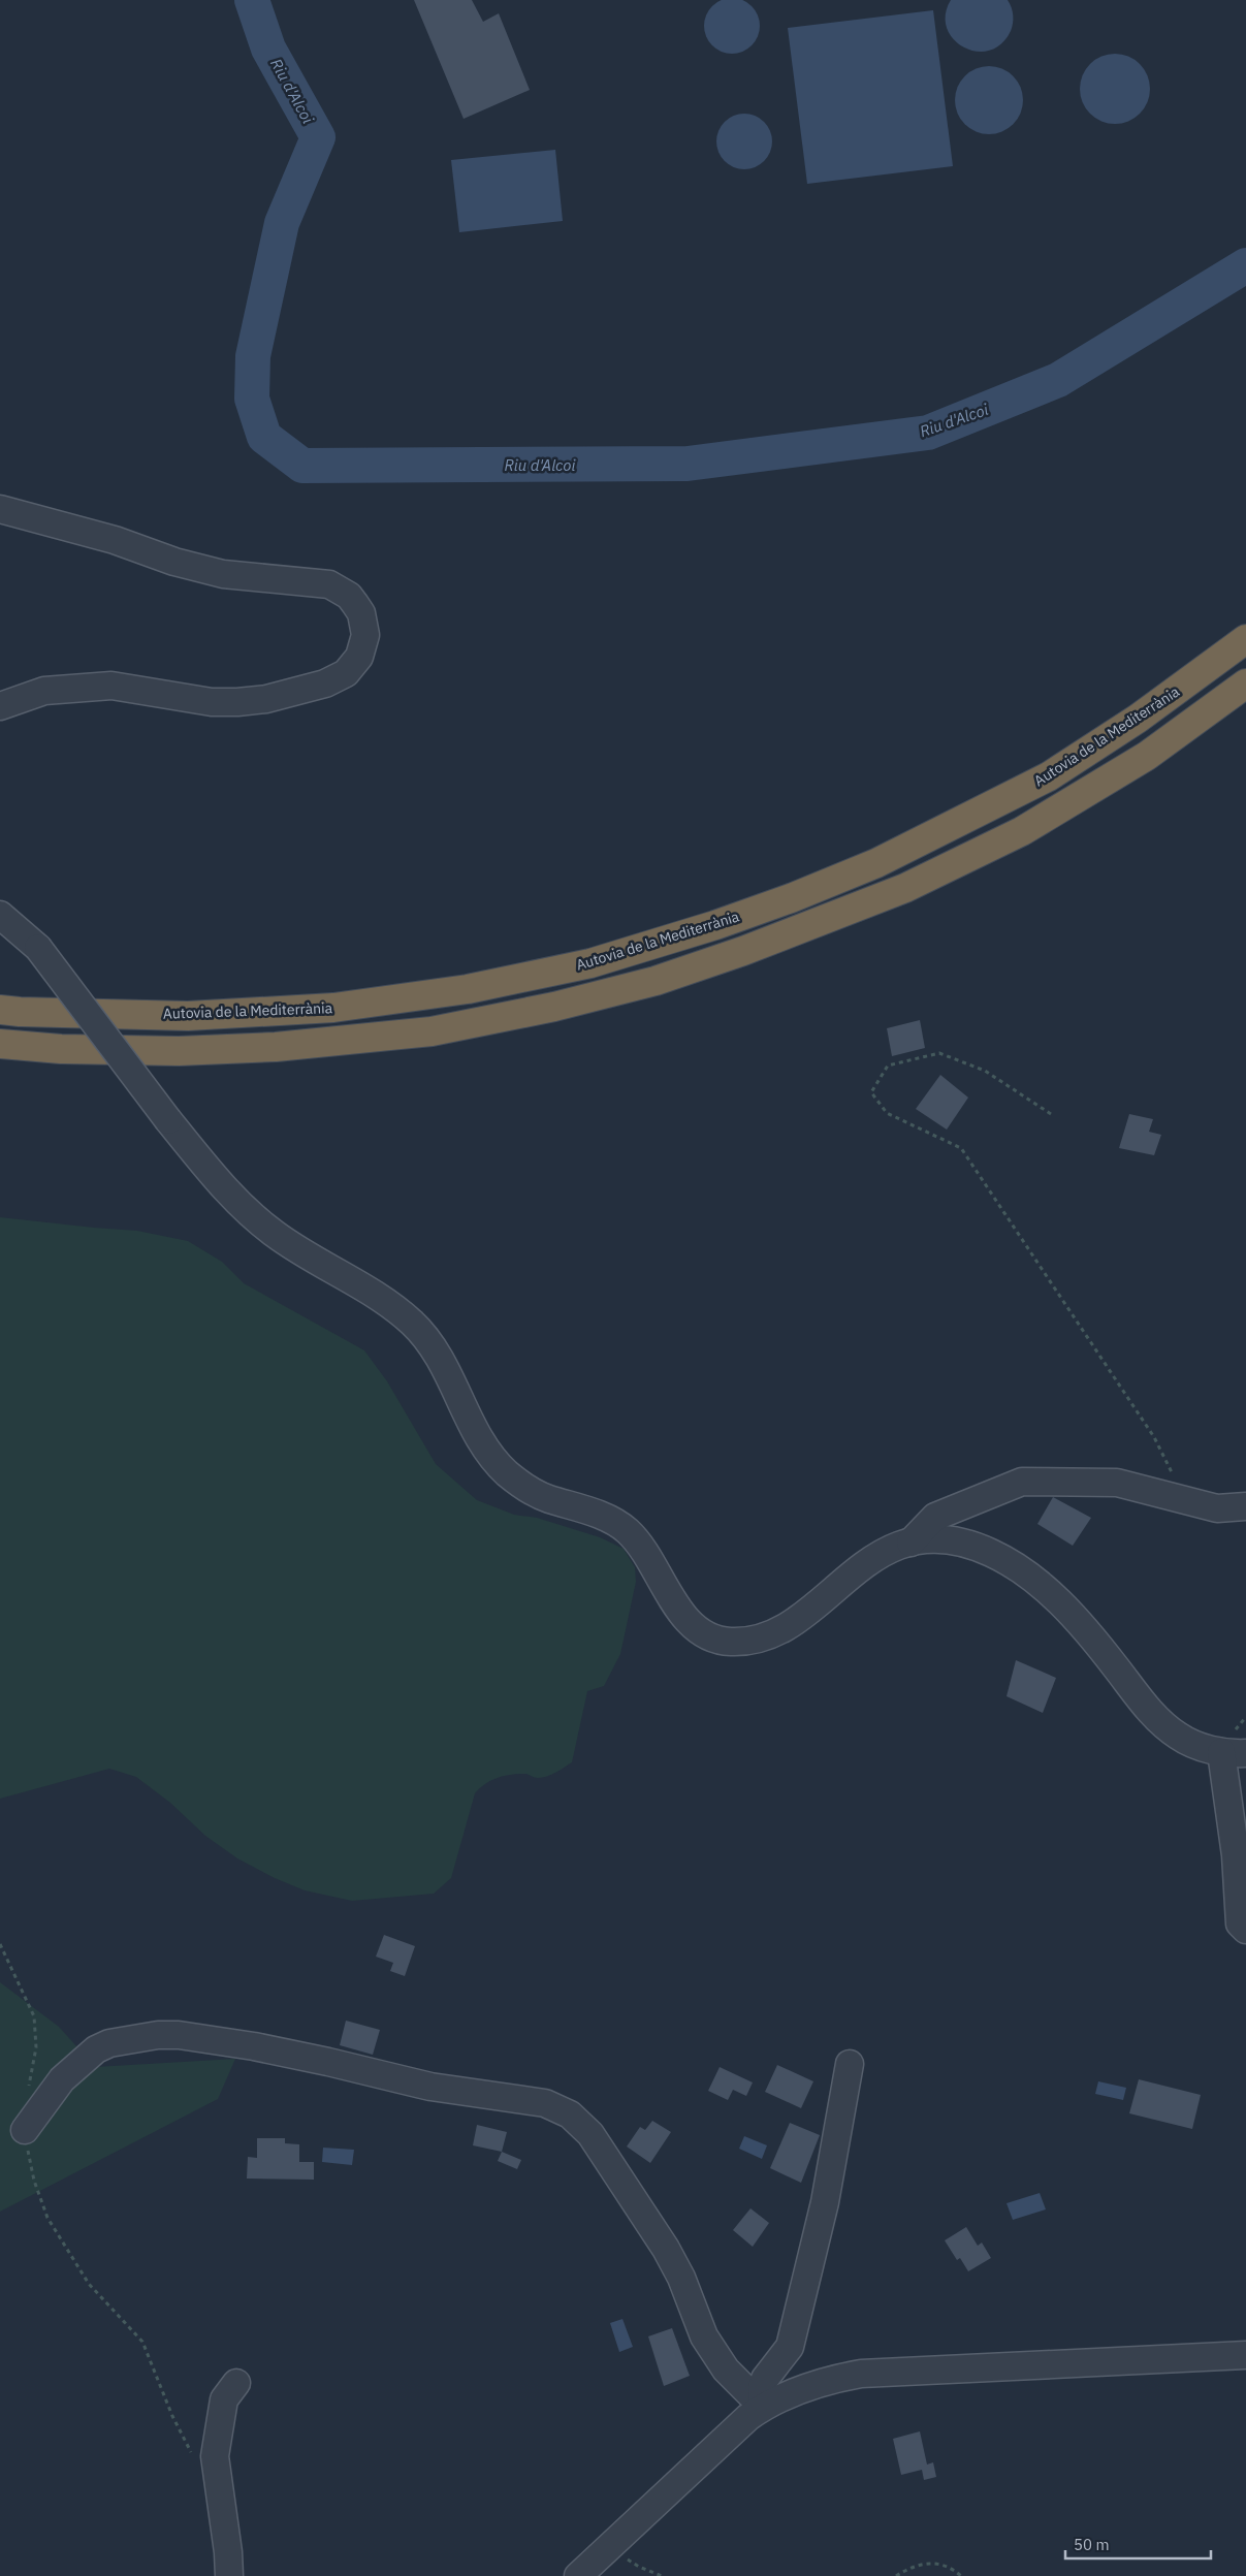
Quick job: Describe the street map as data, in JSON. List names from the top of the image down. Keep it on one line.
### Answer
{"streets":{"highway":["Autovia de la Mediterrània"]},"water":["Riu d'Alcoi"],"scale_bar":"50 m"}
